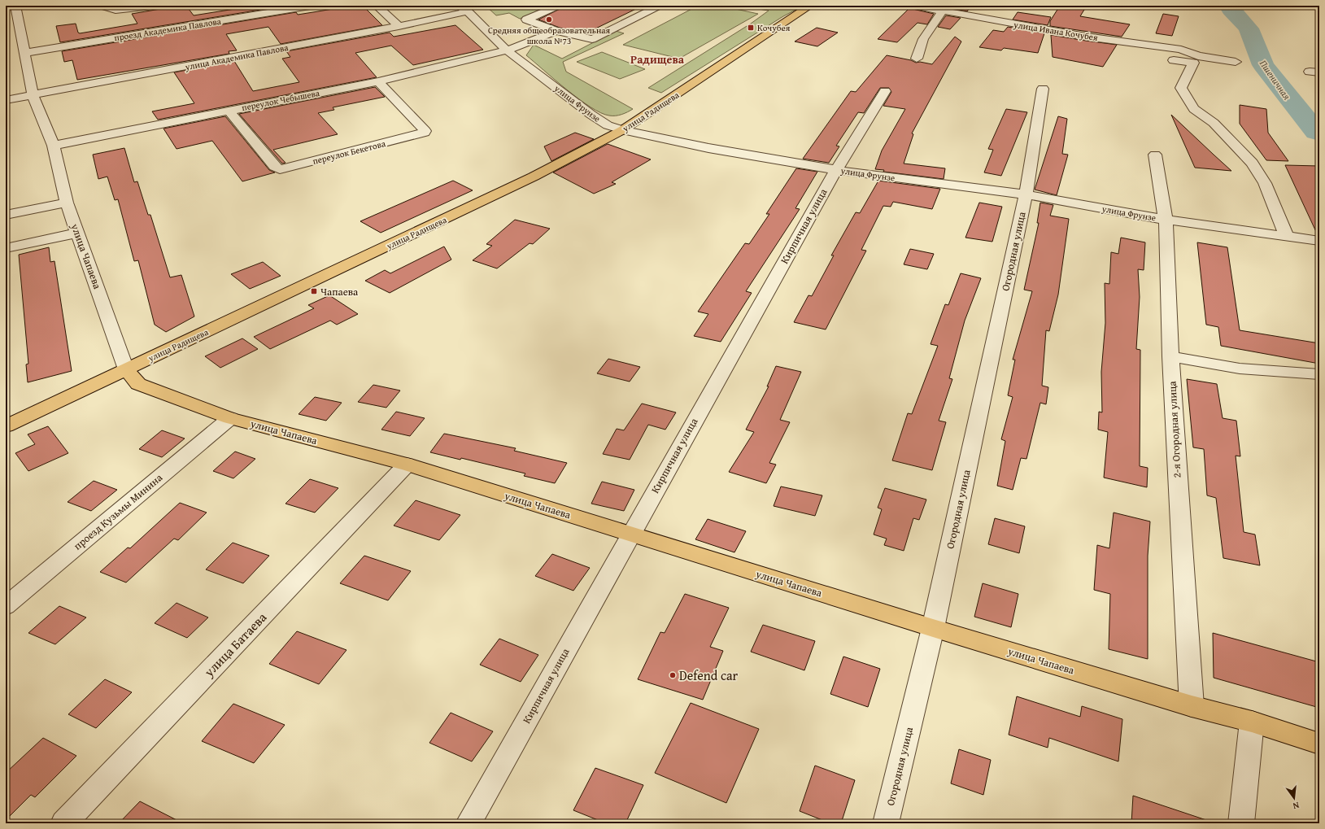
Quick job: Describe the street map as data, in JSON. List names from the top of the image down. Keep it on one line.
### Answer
{"streets":{"main road":["улица Радищева","улица Чапаева"],"street":["проезд Академика Павлова","улица Ивана Кочубея","улица Академика Павлова","переулок Чебышева","улица Фрунзе","переулок Бекетова","Кирпичная улица","Огородная улица","2-я Огородная улица","проезд Кузьмы Минина","улица Батаева"]},"crossings":[["проезд Академика Павлова","улица Чапаева"],["улица Академика Павлова","улица Фрунзе"],["улица Академика Павлова","улица Чапаева"],["переулок Чебышева","улица Фрунзе"],["переулок Чебышева","переулок Бекетова"],["переулок Чебышева","улица Чапаева"],["улица Фрунзе","улица Радищева"],["улица Фрунзе","Кирпичная улица"],["улица Фрунзе","Огородная улица"],["улица Фрунзе","2-я Огородная улица"],["улица Радищева","улица Чапаева"],["Кирпичная улица","улица Чапаева"],["Огородная улица","улица Чапаева"],["улица Чапаева","2-я Огородная улица"],["улица Чапаева","проезд Кузьмы Минина"],["улица Чапаева","улица Батаева"]],"districts":["Радищева"],"water":["Пшеничная"],"places":{"other":["Средняя общеобразовательная школа №73","Defend car"],"transit":["Кочубея","Чапаева"]},"north":"bottom"}
